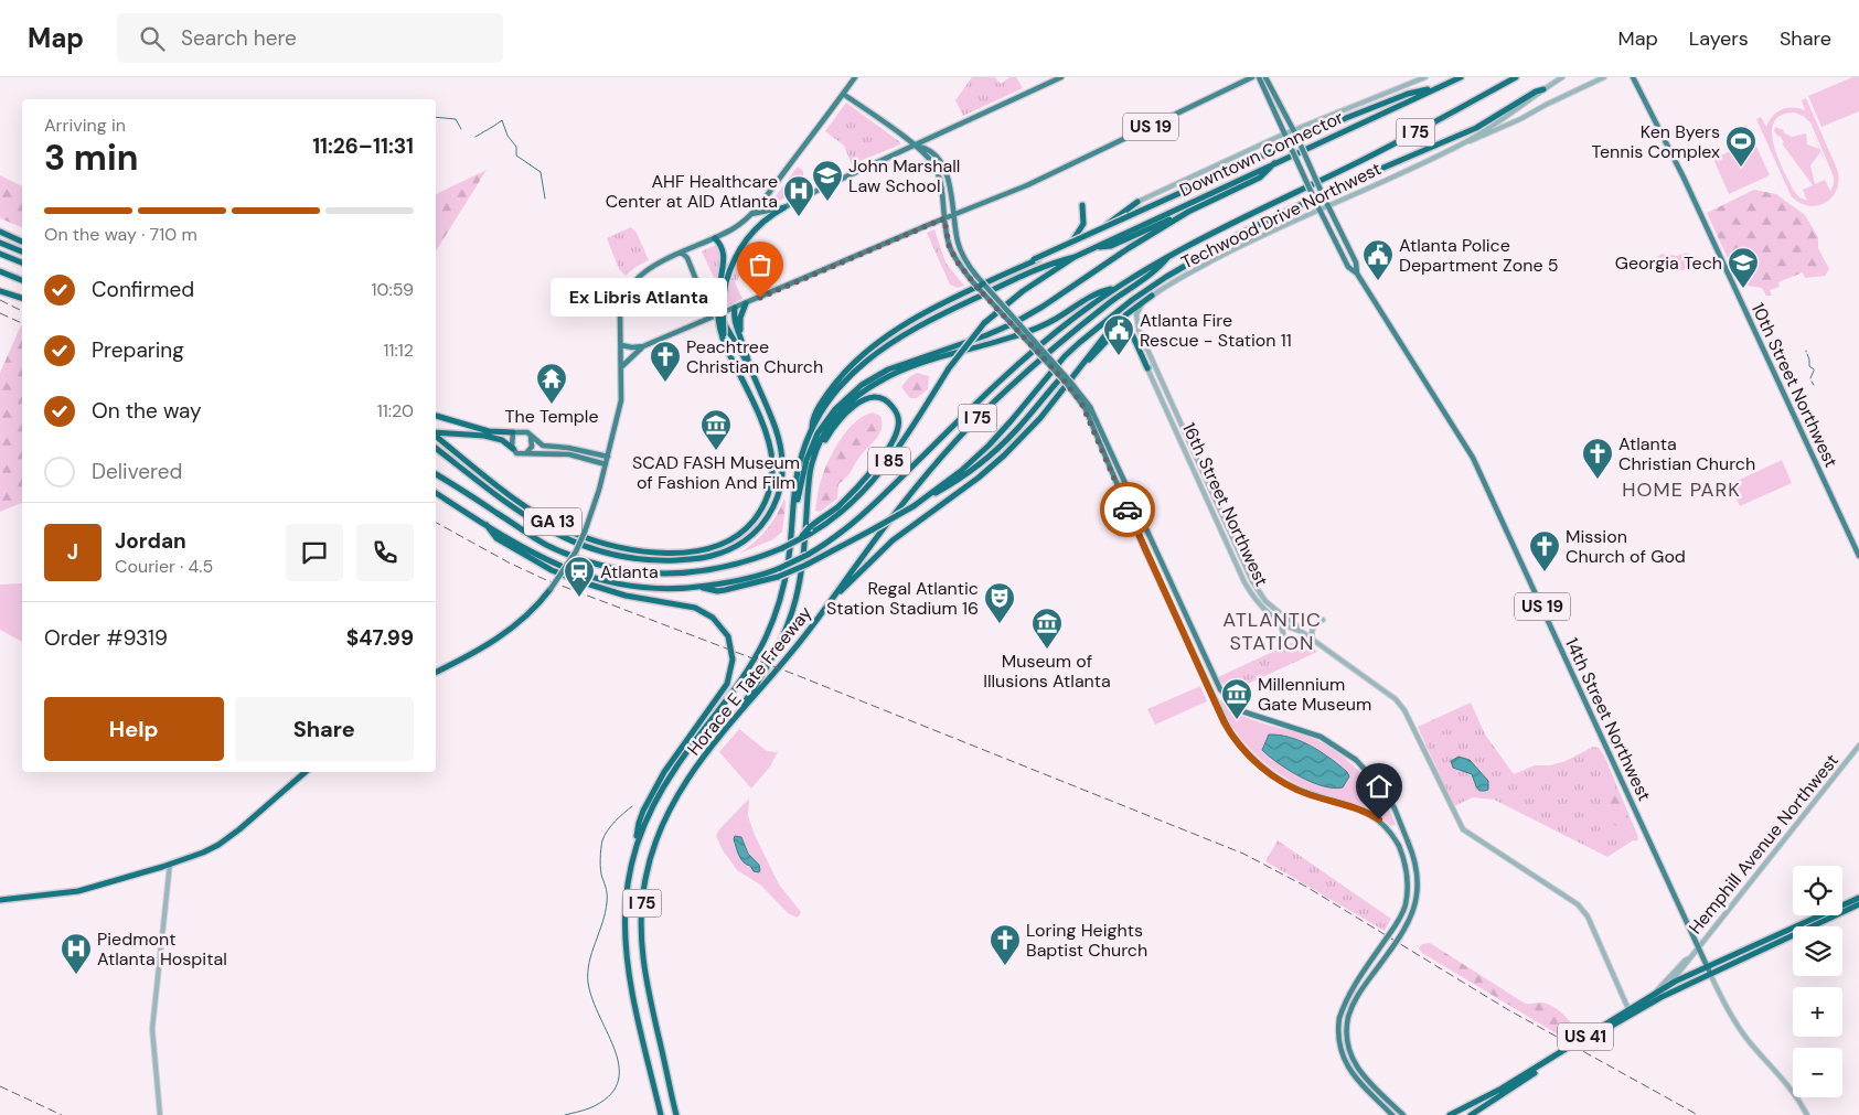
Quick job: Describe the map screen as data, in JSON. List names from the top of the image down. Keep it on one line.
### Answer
{"streets":{"highway":["I 75","Downtown Connector","I 85","GA 13","Horace E Tate Freeway","US 41"],"main road":["US 19","10th Street Northwest","14th Street Northwest"],"street":["Techwood Drive Northwest","16th Street Northwest","Hemphill Avenue Northwest"]},"crossings":[["I 75","I 85"],["I 75","Horace E Tate Freeway"],["Downtown Connector","I 85"],["Downtown Connector","Horace E Tate Freeway"],["Techwood Drive Northwest","16th Street Northwest"],["Techwood Drive Northwest","14th Street Northwest"],["I 85","Horace E Tate Freeway"],["16th Street Northwest","US 41"],["14th Street Northwest","Hemphill Avenue Northwest"],["14th Street Northwest","US 41"],["Hemphill Avenue Northwest","US 41"]],"districts":["HOME PARK","ATLANTIC STATION"],"places":{"sports":["Ken Byers Tennis Complex"],"school or university":["John Marshall Law School","Georgia Tech"],"hospital":["AHF Healthcare Center at AID Atlanta","Piedmont Atlanta Hospital"],"public building":["Atlanta Police Department Zone 5","Atlanta Fire Rescue - Station 11"],"other":["Ex Libris Atlanta"],"church":["Peachtree Christian Church","Atlanta Christian Church","Mission Church of God","Loring Heights Baptist Church"],"temple":["The Temple"],"museum":["SCAD FASH Museum of Fashion And Film","Museum of Illusions Atlanta","Millennium Gate Museum"],"station":["Atlanta"],"theatre":["Regal Atlantic Station Stadium 16"]},"page":{"header":"Map","search":"Search here","nav":["Map","Layers","Share"],"heading":["3 min","Arriving in","11:26–11:31"],"panel":["Jordan","Courier · 4.5","Order #9319","$47.99"],"bar":"On the way · 710 m","list":[["Confirmed","10:59"],["Preparing","11:12"],["On the way","11:20"],"Delivered"],"bubble":"Ex Libris Atlanta","round":"J","buttons":["Help","Share"],"map_buttons":["+","−"]}}
